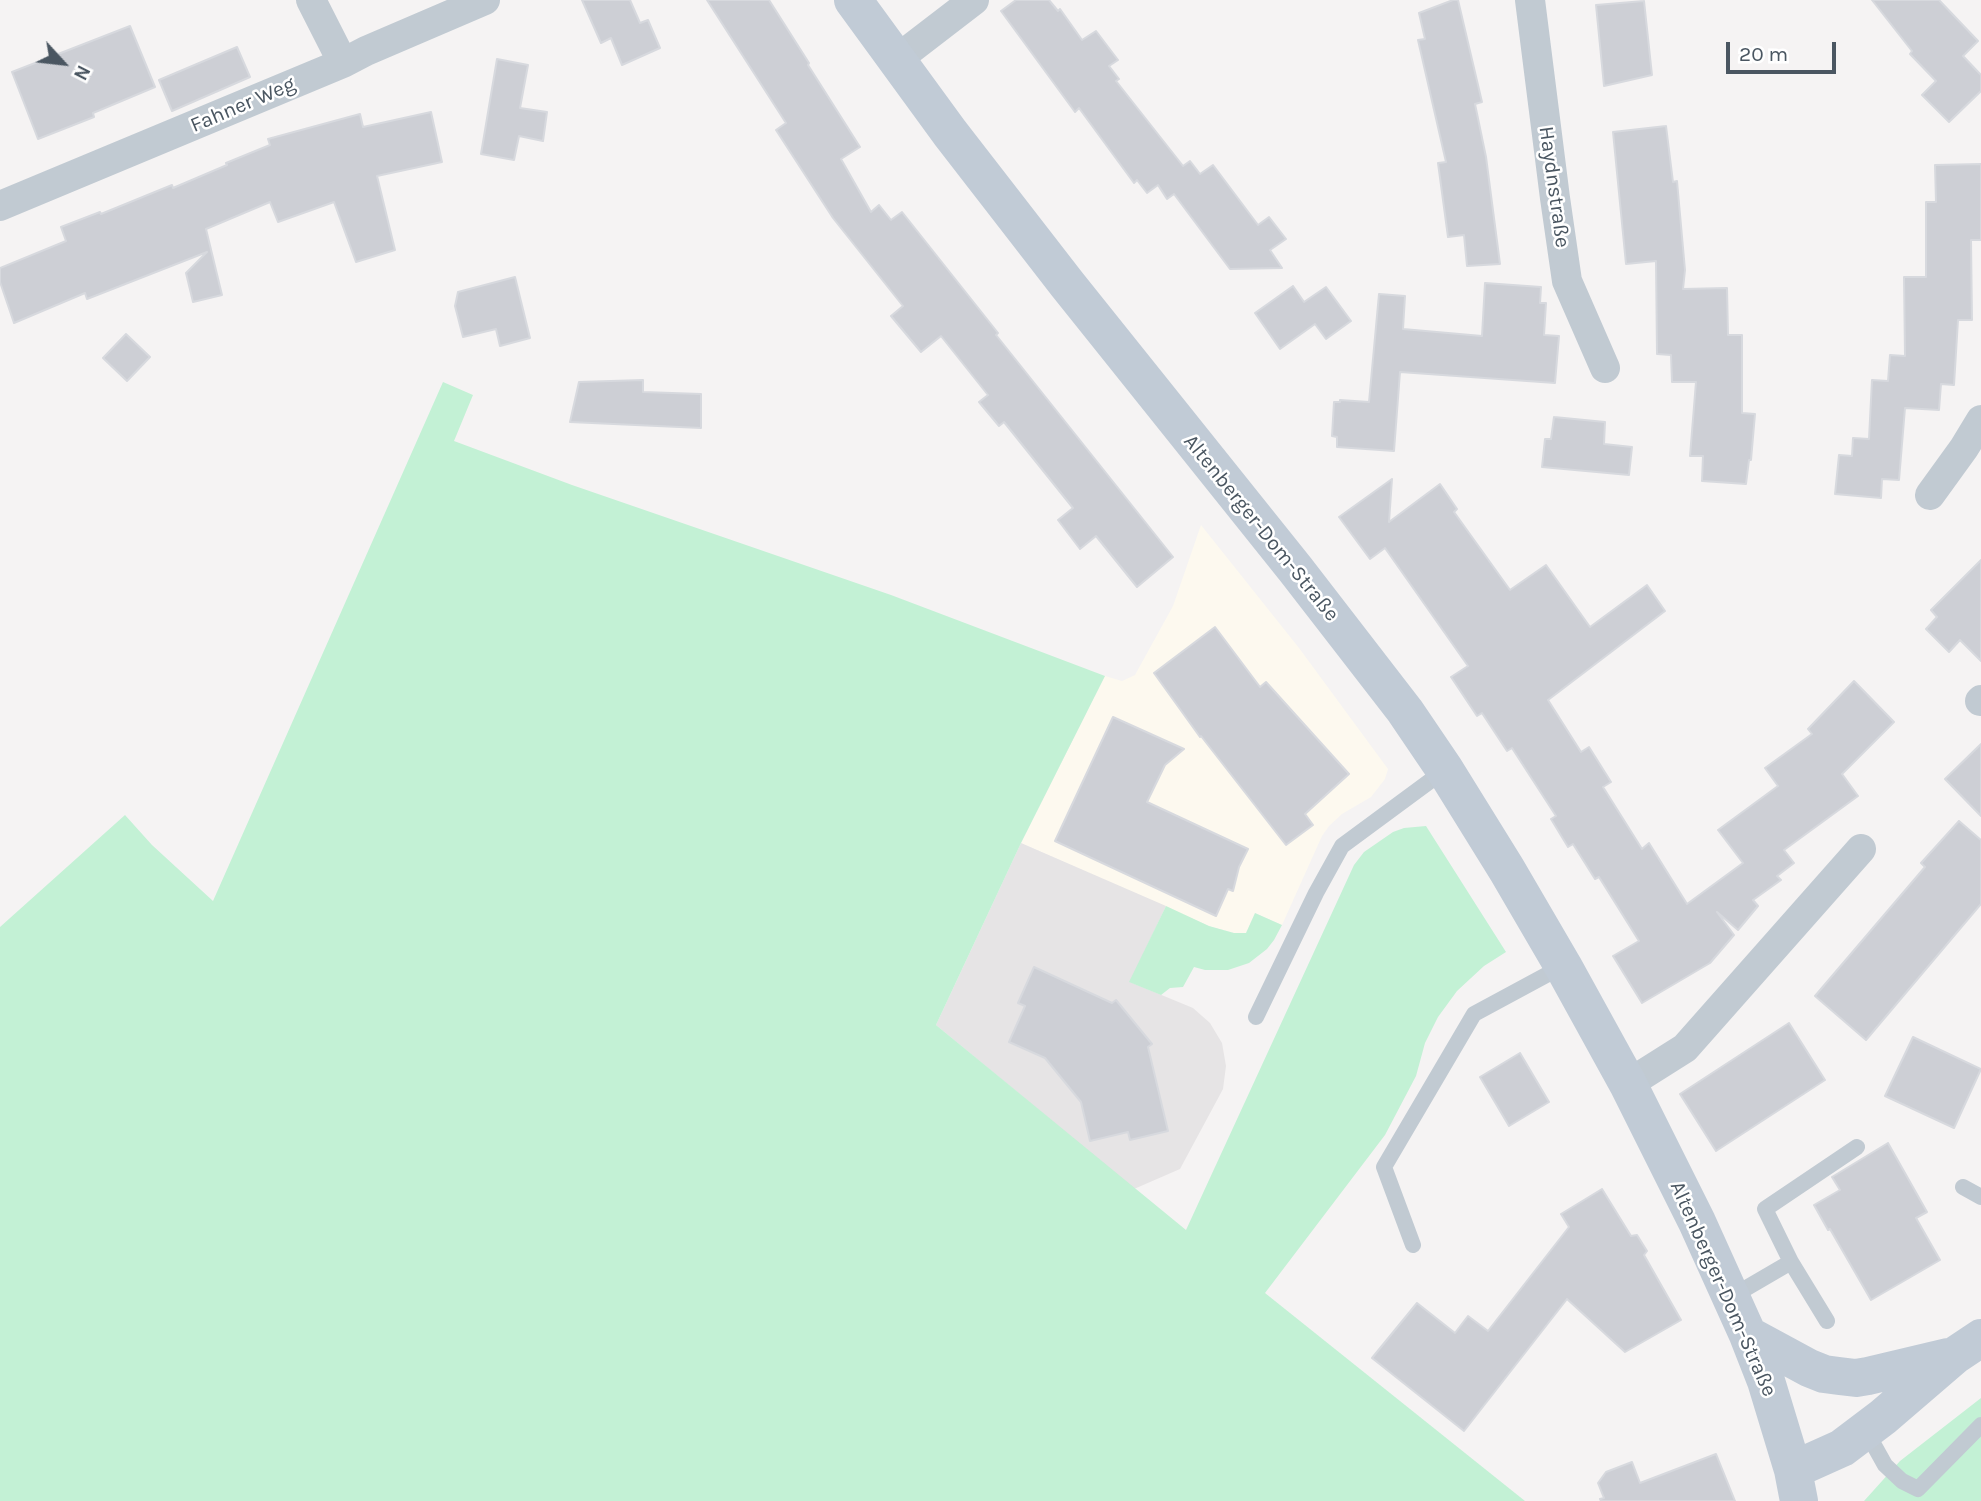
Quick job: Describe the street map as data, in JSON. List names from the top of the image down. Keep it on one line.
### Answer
{"streets":{"main road":["Altenberger-Dom-Straße"],"street":["Fahner Weg","Haydnstraße"]},"scale_bar":"20 m","north":"bottom right"}
